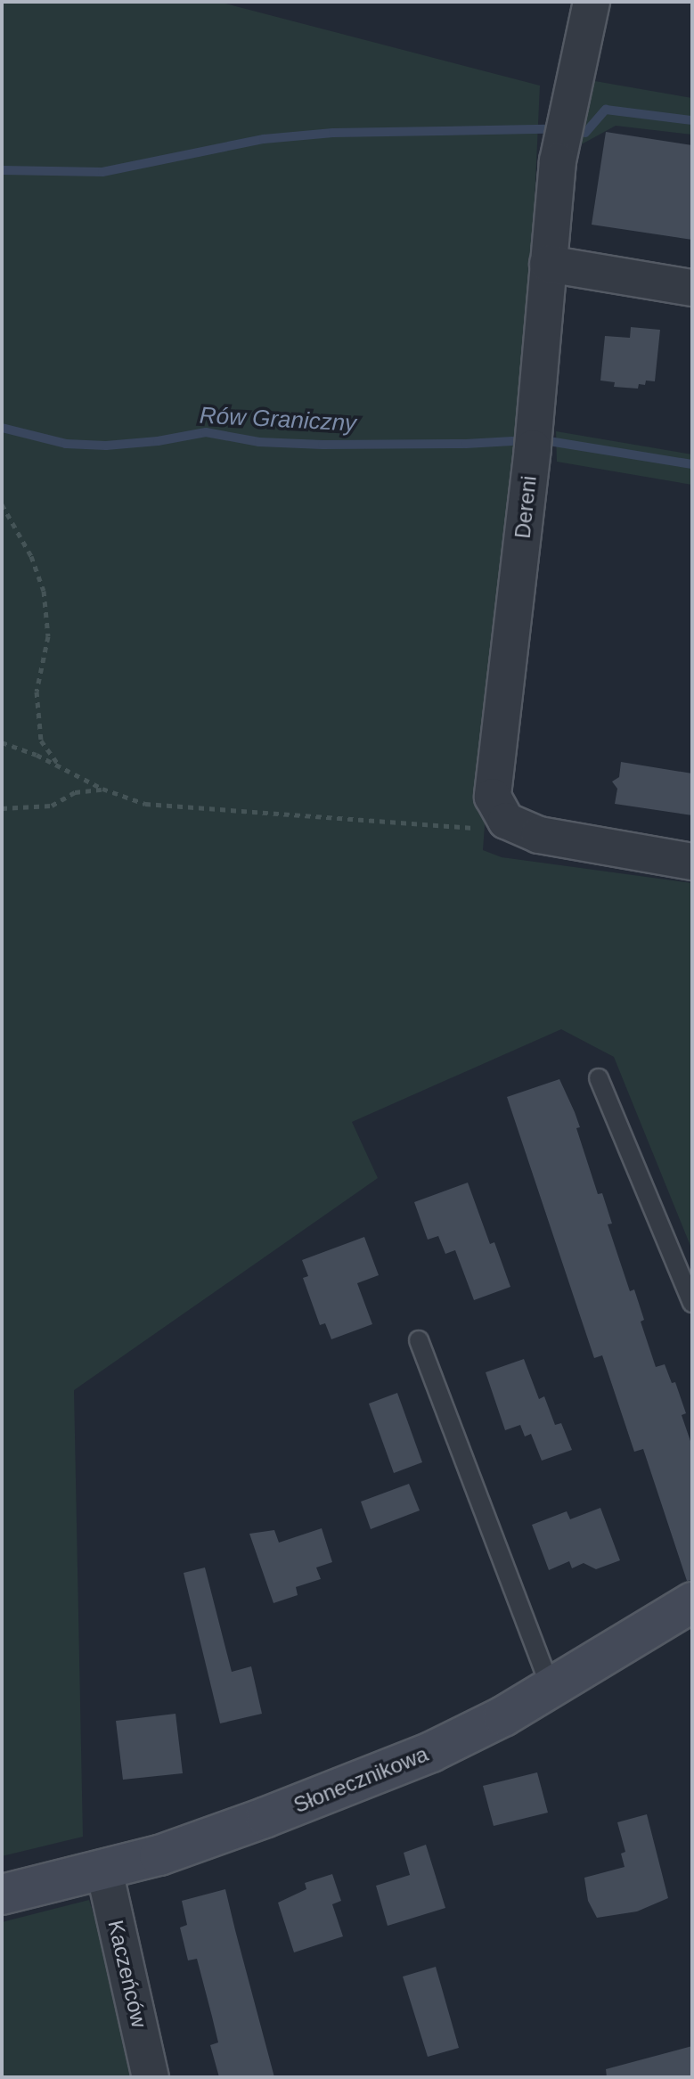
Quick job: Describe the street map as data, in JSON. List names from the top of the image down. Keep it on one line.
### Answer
{"streets":{"street":["Dereni","Słonecznikowa","Kaczeńców"]},"crossings":[["Słonecznikowa","Kaczeńców"]],"water":["Rów Graniczny"]}
